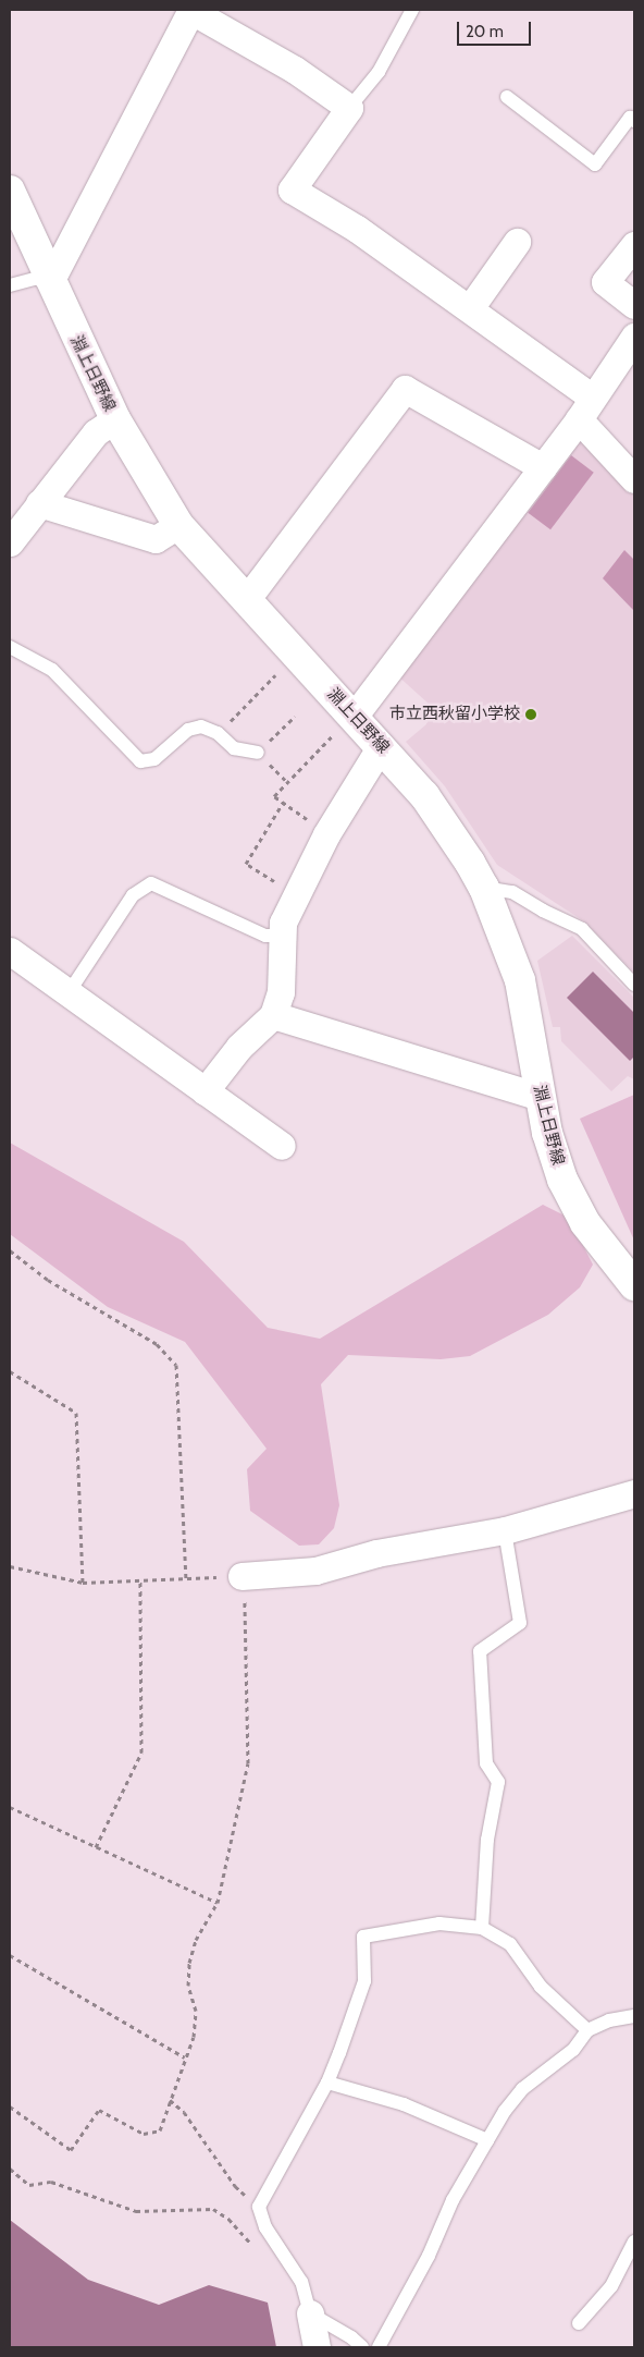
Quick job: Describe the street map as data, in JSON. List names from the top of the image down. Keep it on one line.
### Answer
{"streets":{"main road":["淵上日野線"]},"places":["市立西秋留小学校"],"scale_bar":"20 m"}
